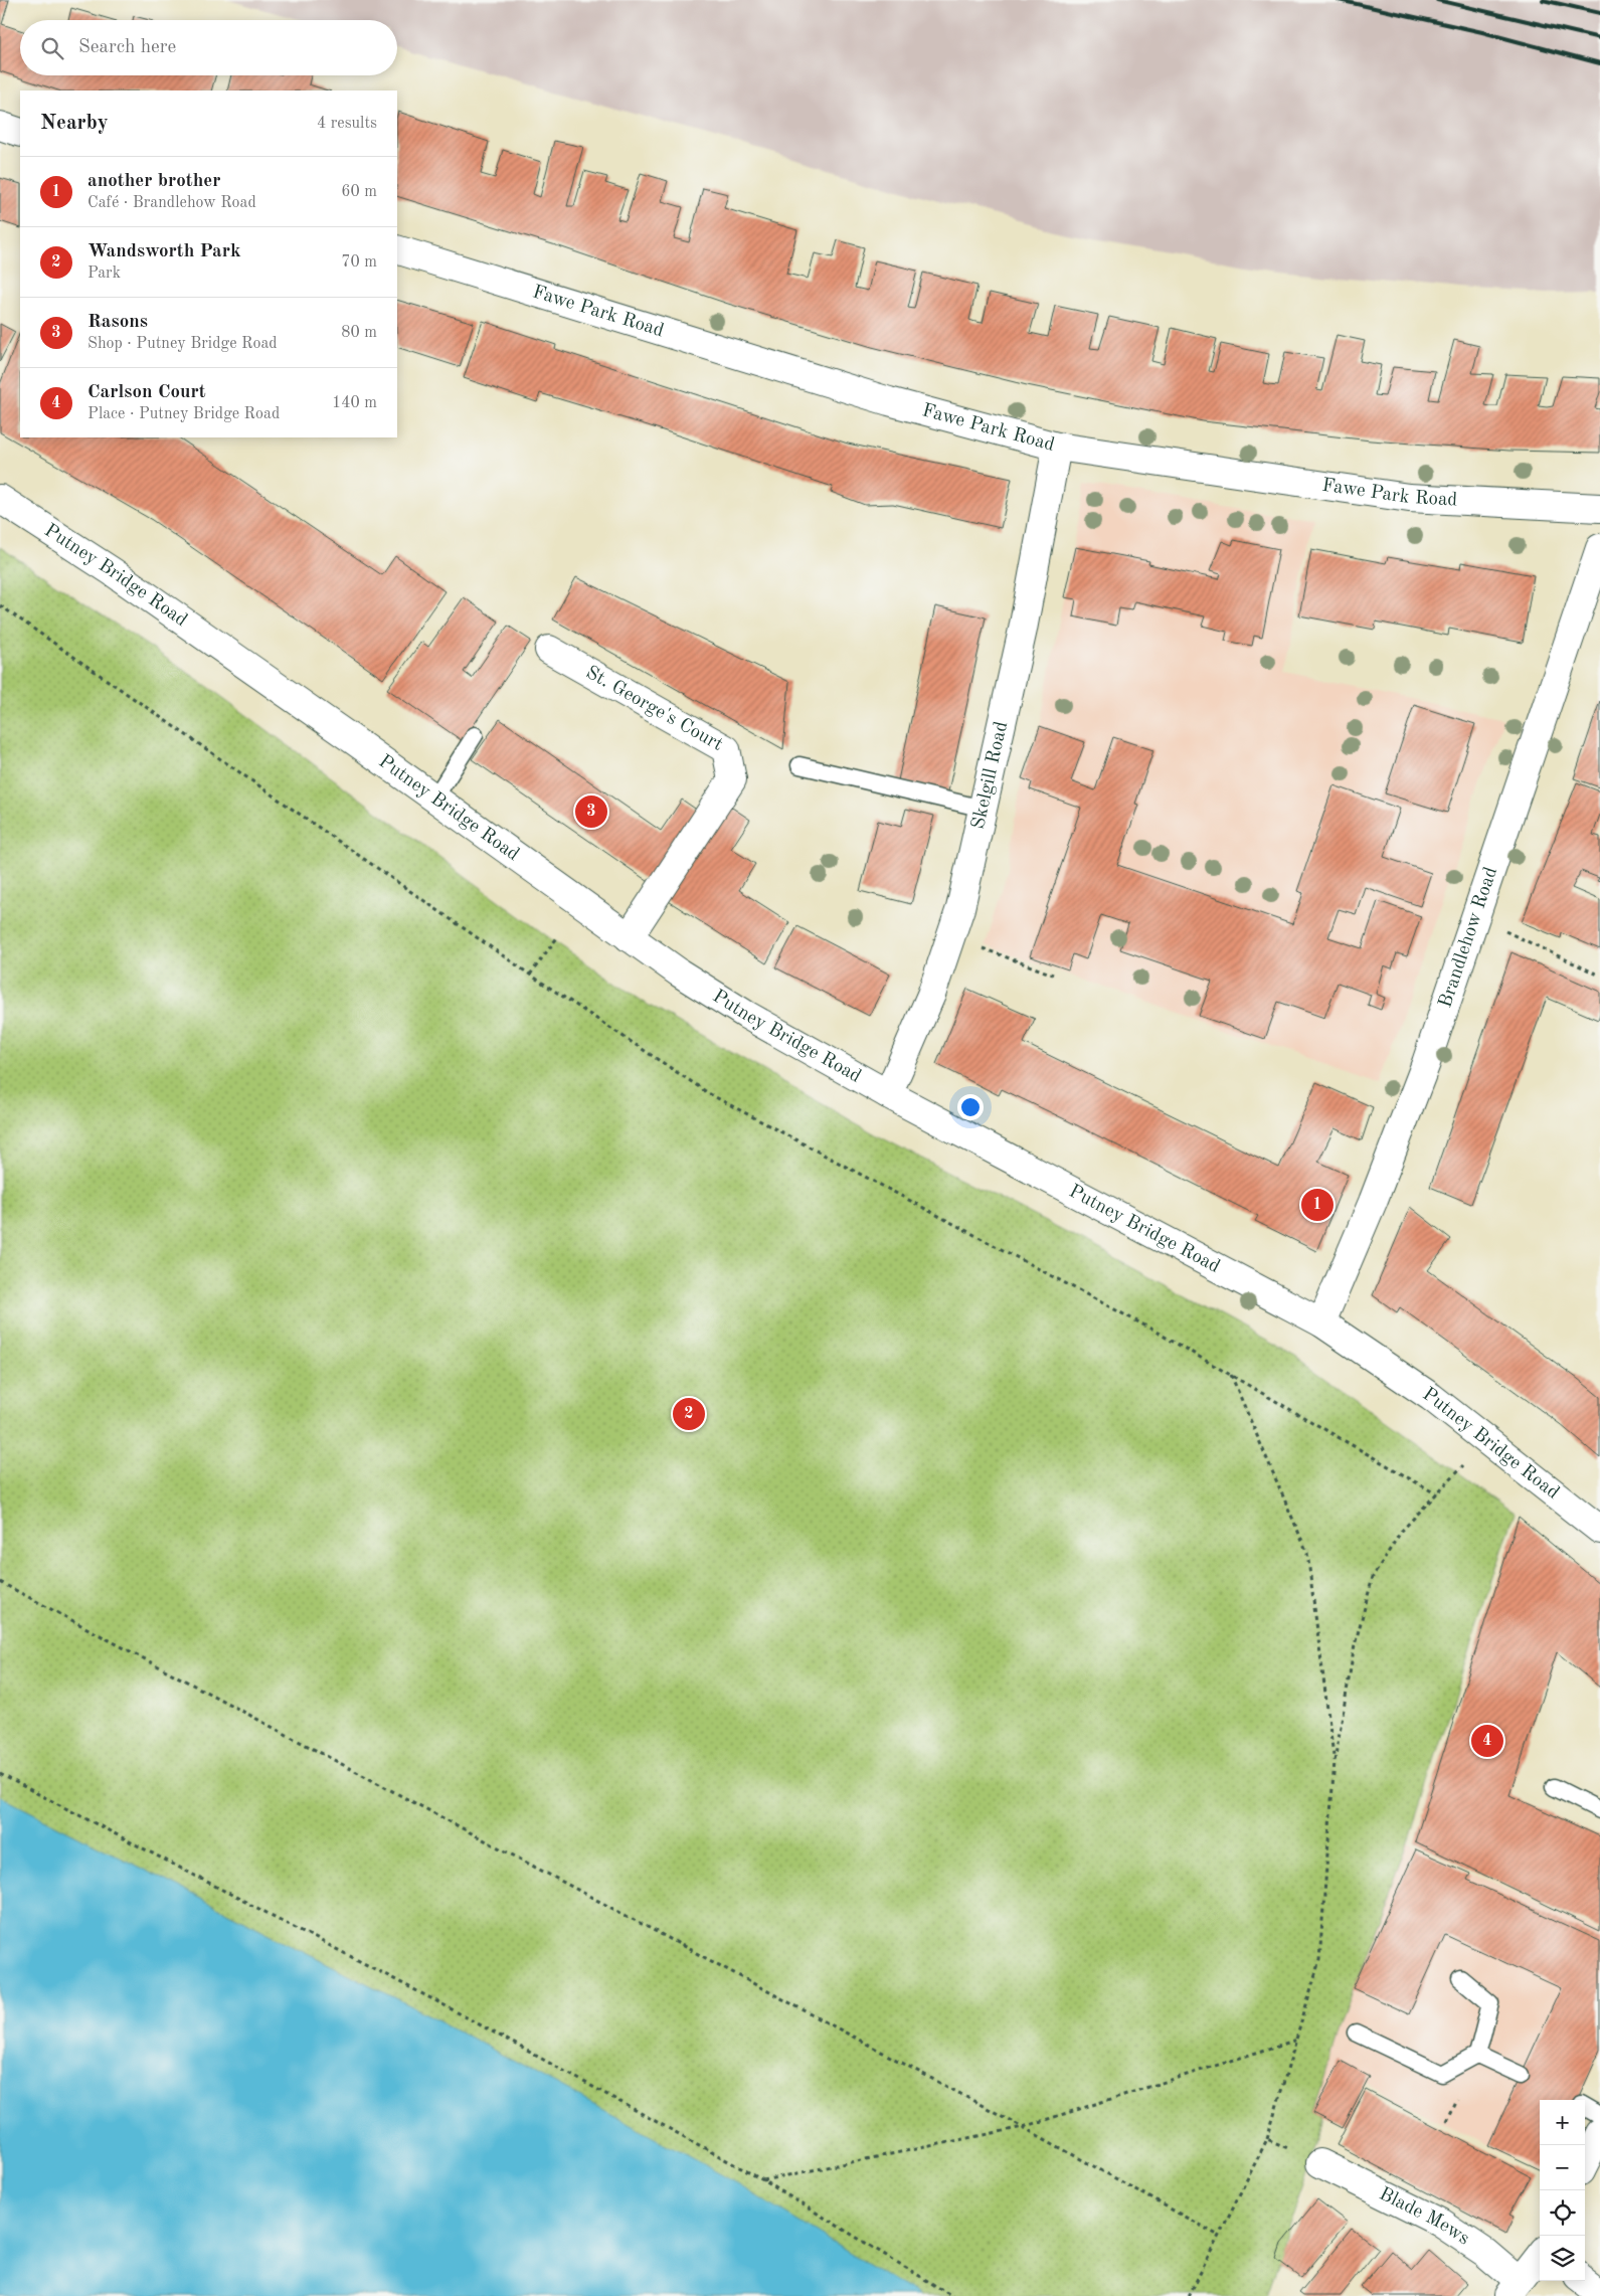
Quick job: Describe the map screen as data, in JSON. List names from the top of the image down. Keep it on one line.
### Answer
{"streets":{"street":["Fawe Park Road","Putney Bridge Road","St. George's Court","Skelgill Road","Brandlehow Road","Blade Mews"]},"crossings":[["Fawe Park Road","Skelgill Road"],["Putney Bridge Road","St. George's Court"],["Putney Bridge Road","Skelgill Road"],["Putney Bridge Road","Brandlehow Road"]],"page":{"search":"Search here","heading":["Nearby","4 results"],"list":[{"mark":"1","name":"another brother","note":"Café · Brandlehow Road","value":"60 m"},{"mark":"2","name":"Wandsworth Park","note":"Park","value":"70 m"},{"mark":"3","name":"Rasons","note":"Shop · Putney Bridge Road","value":"80 m"},{"mark":"4","name":"Carlson Court","note":"Place · Putney Bridge Road","value":"140 m"}],"pins":["3","1","2","4"],"map_buttons":["+","−"]}}
